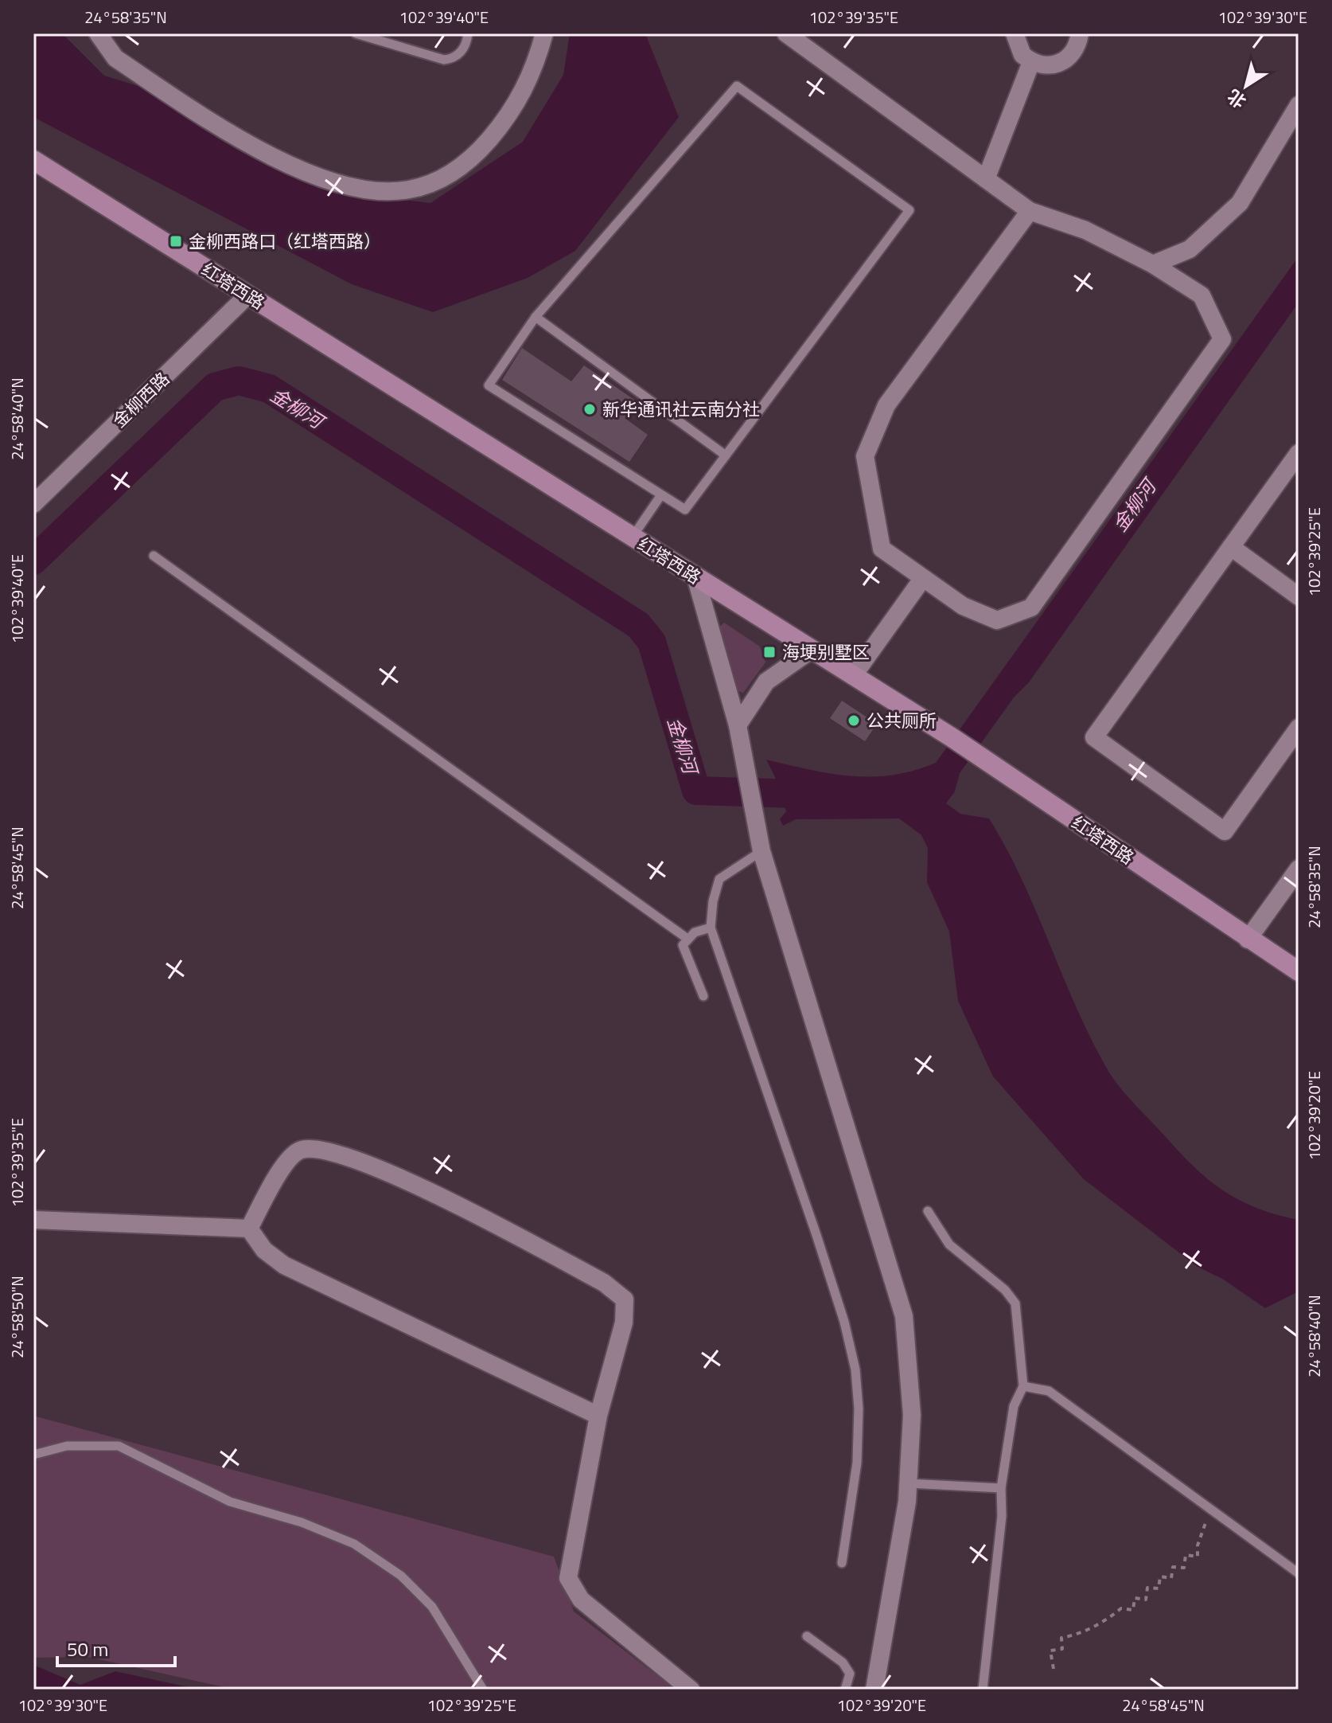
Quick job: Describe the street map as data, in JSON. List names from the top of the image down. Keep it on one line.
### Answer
{"streets":{"street":["红塔西路","金柳西路"]},"crossings":[["红塔西路","金柳西路"]],"water":["金柳河"],"places":{"transit":["金柳西路口（红塔西路）","海埂别墅区"],"other":["新华通讯社云南分社","公共厕所"]},"scale_bar":"50 m","north":"bottom left","coordinates":["24°58'35\"N","102°39'40\"E","102°39'35\"E","102°39'30\"E","24°58'40\"N","102°39'25\"E","24°58'45\"N","102°39'20\"E","24°58'50\"N"]}
